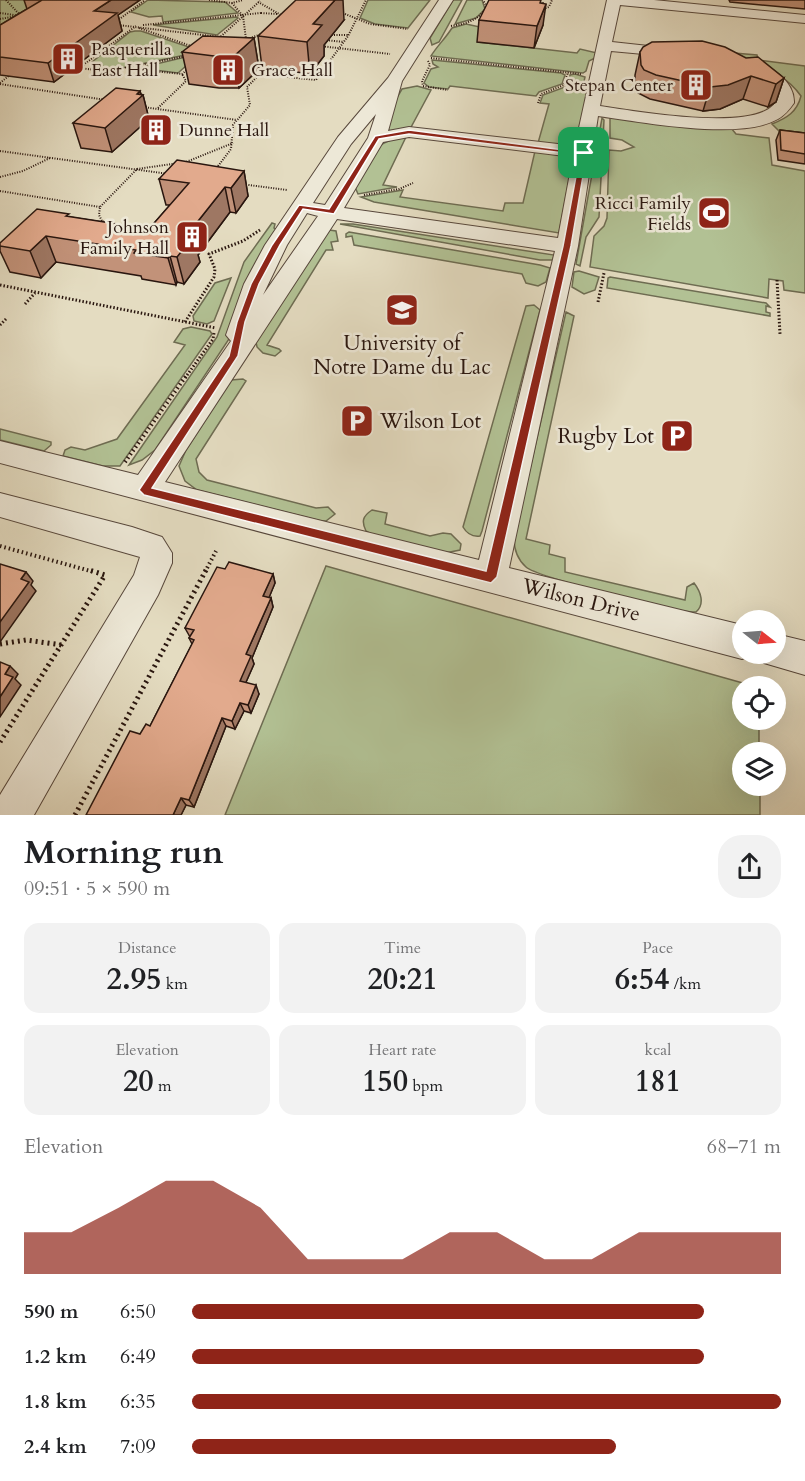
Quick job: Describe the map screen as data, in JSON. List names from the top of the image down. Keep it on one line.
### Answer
{"streets":{"street":["Wilson Drive"]},"places":{"building":["Pasquerilla East Hall","Grace Hall","Stepan Center","Dunne Hall","Johnson Family Hall"],"sports":["Ricci Family Fields"],"school or university":["University of Notre Dame du Lac"],"parking":["Wilson Lot","Rugby Lot"]},"north":"right","page":{"heading":["Morning run","09:51 · 5 × 590 m"],"stats":[["Distance","2.95 km"],["Time","20:21"],["Pace","6:54 /km"],["Elevation","20 m"],["Heart rate","150 bpm"],["kcal","181"]],"chart":["Elevation","68–71 m"],"list":[{"name":"590 m","note":"6:50"},{"name":"1.2 km","note":"6:49"},{"name":"1.8 km","note":"6:35"},{"name":"2.4 km","note":"7:09"}]}}
